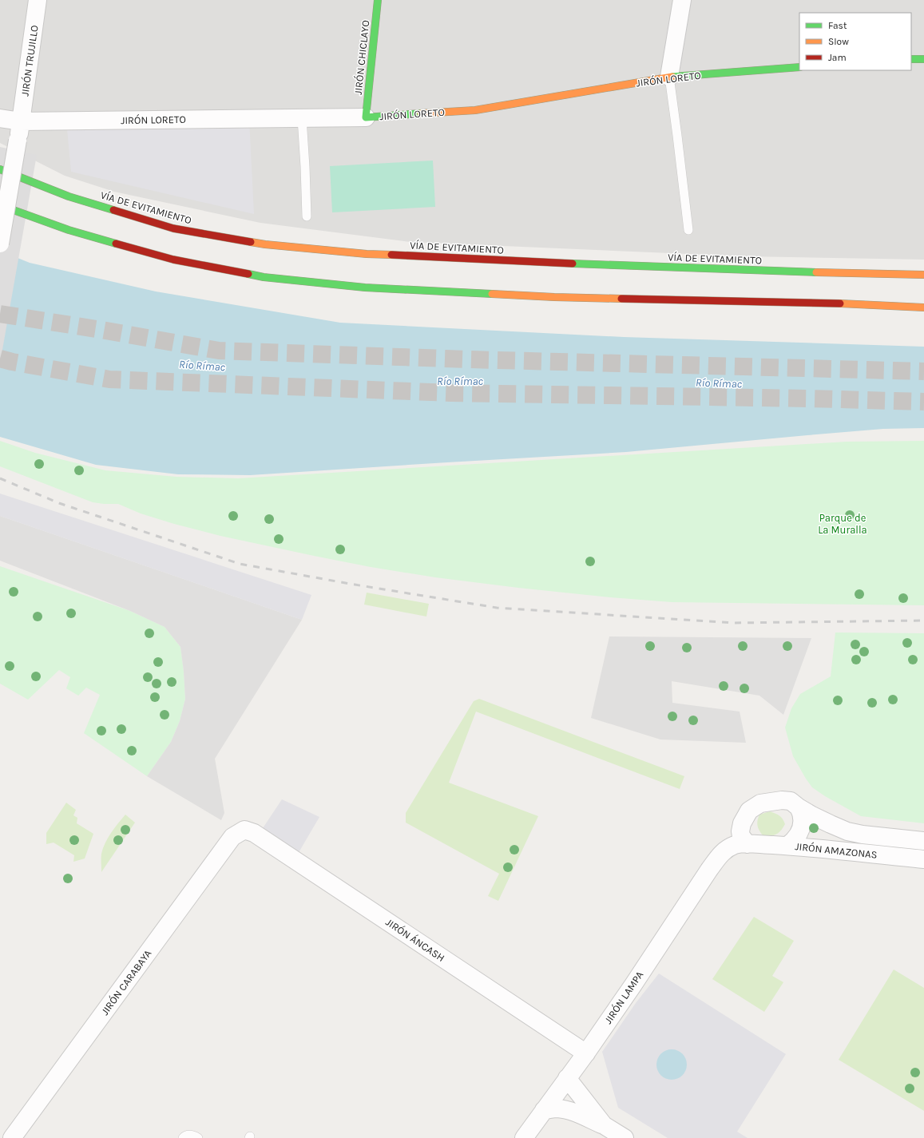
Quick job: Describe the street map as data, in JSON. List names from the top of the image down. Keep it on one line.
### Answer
{"streets":{"main road":["JIRÓN CHICLAYO","JIRÓN LORETO","VÍA DE EVITAMIENTO"],"street":["JIRÓN TRUJILLO","JIRÓN AMAZONAS","JIRÓN ÁNCASH","JIRÓN CARABAYA","JIRÓN LAMPA"]},"crossings":[["JIRÓN CHICLAYO","JIRÓN LORETO"],["JIRÓN TRUJILLO","JIRÓN LORETO"],["JIRÓN AMAZONAS","JIRÓN LAMPA"],["JIRÓN ÁNCASH","JIRÓN CARABAYA"],["JIRÓN ÁNCASH","JIRÓN LAMPA"]],"water":["Río Rímac"],"parks":["Parque de La Muralla"],"legend":["Fast","Slow","Jam"]}
